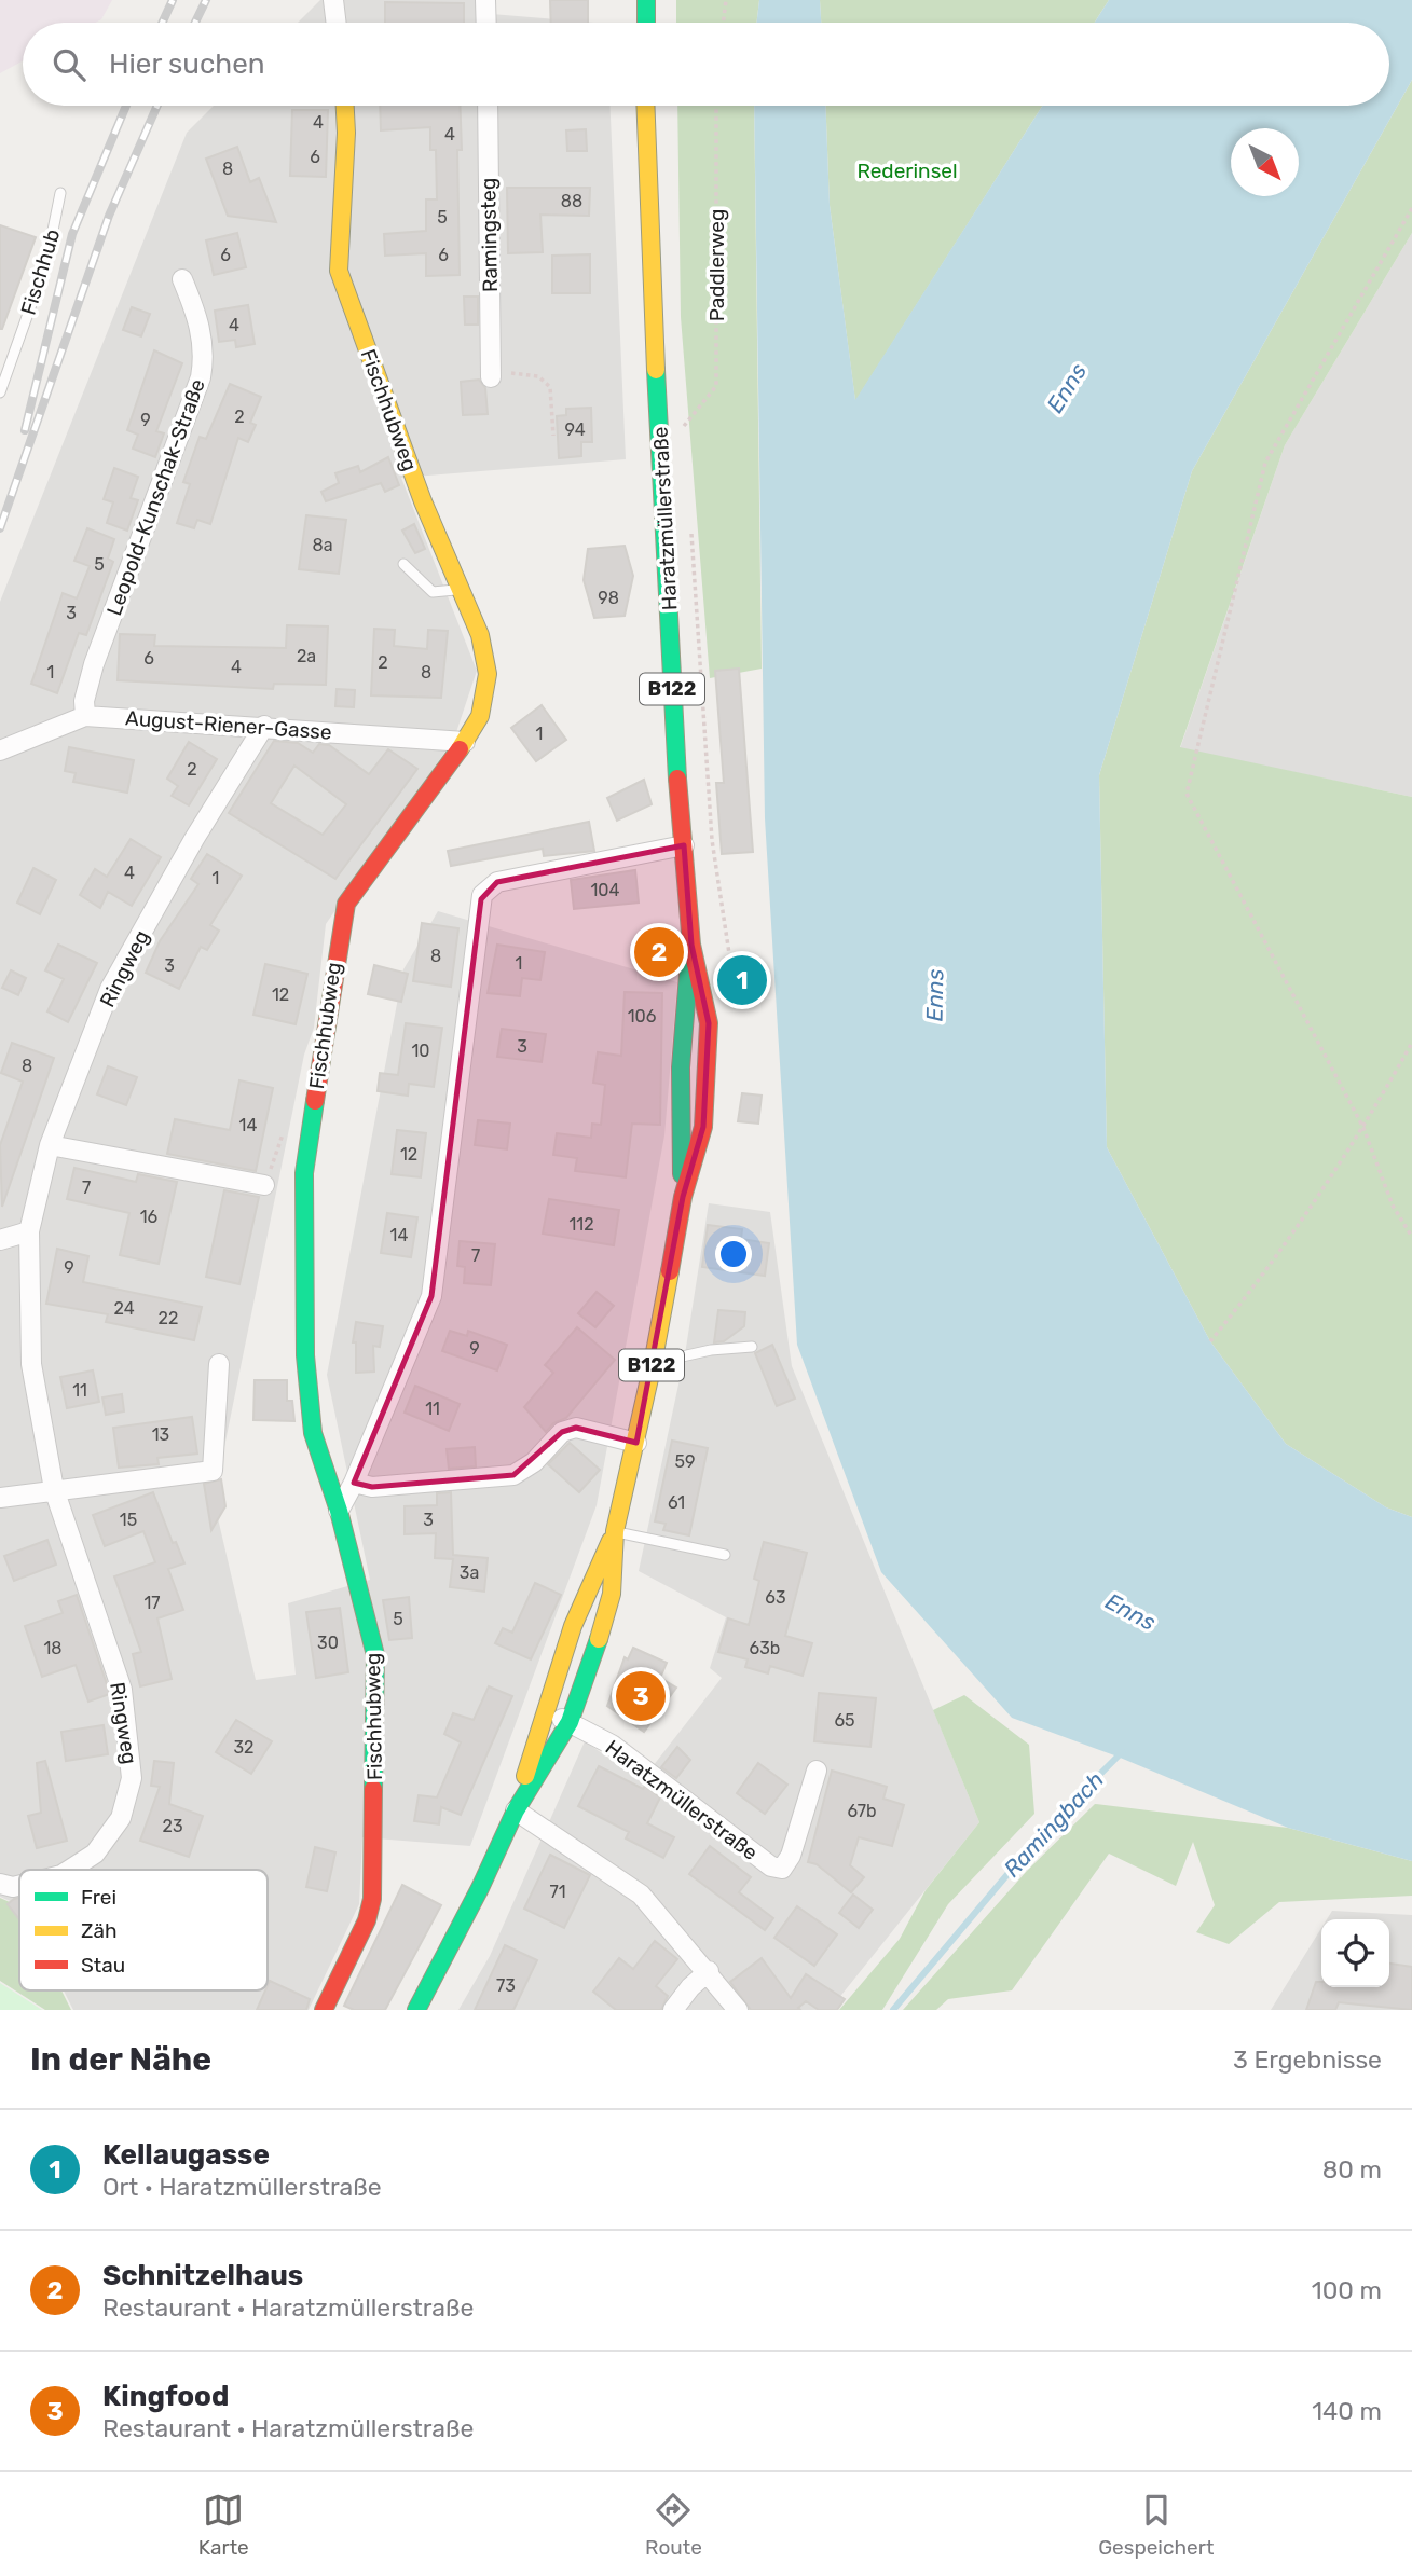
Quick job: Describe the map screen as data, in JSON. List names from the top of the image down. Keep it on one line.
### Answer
{"streets":{"main road":["Fischhubweg","Haratzmüllerstraße","B122"],"street":["Ramingsteg","Leopold-Kunschak-Straße","August-Riener-Gasse","Ringweg"],"lane":["Fischhub"],"path":["Paddlerweg"]},"crossings":[["Fischhubweg","August-Riener-Gasse"],["Leopold-Kunschak-Straße","August-Riener-Gasse"],["August-Riener-Gasse","Ringweg"]],"water":["Enns","Ramingbach"],"parks":["Rederinsel"],"house_numbers":["4","4","6","8","88","5","6","6","4","2","9","94","8a","5","98","3","2a","6","2","4","1","8","1","2","4","1","104","8","1","3","12","106","3","10","8","14","12","7","16","112","14","7","9","24","22","9","11","11","13","59","61","15","3","3a","63","17","5","30","18","63b","65","32","67b","23","71","73"],"legend":["Frei","Zäh","Stau"],"north":"bottom right","page":{"search":"Hier suchen","pins":["2","1","3"],"heading":["In der Nähe","3 Ergebnisse"],"list":[{"mark":"1","name":"Kellaugasse","note":"Ort · Haratzmüllerstraße","value":"80 m"},{"mark":"2","name":"Schnitzelhaus","note":"Restaurant · Haratzmüllerstraße","value":"100 m"},{"mark":"3","name":"Kingfood","note":"Restaurant · Haratzmüllerstraße","value":"140 m"}],"nav":["Karte","Route","Gespeichert"]}}
